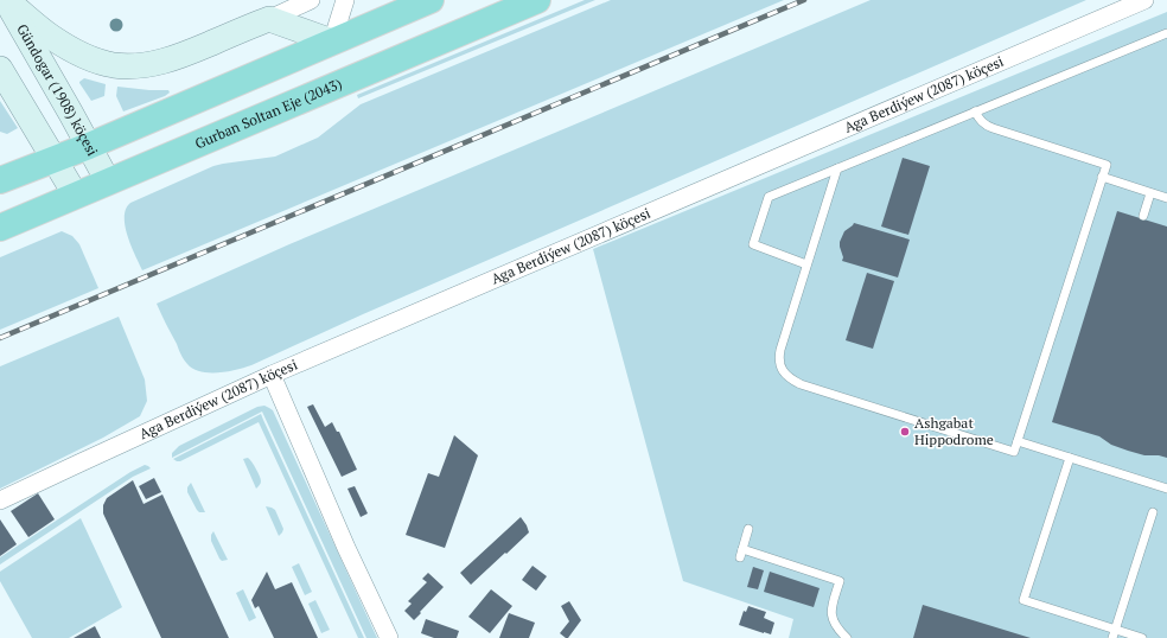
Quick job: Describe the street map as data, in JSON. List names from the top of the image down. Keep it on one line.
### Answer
{"streets":{"highway":["Gurban Soltan Eje (2043)"],"main road":["Gündogar (1908) köçesi"],"street":["Aga Berdiýew (2087) köçesi"]},"crossings":[["Gündogar (1908) köçesi","Gurban Soltan Eje (2043)"]],"places":["Ashgabat Hippodrome"]}
